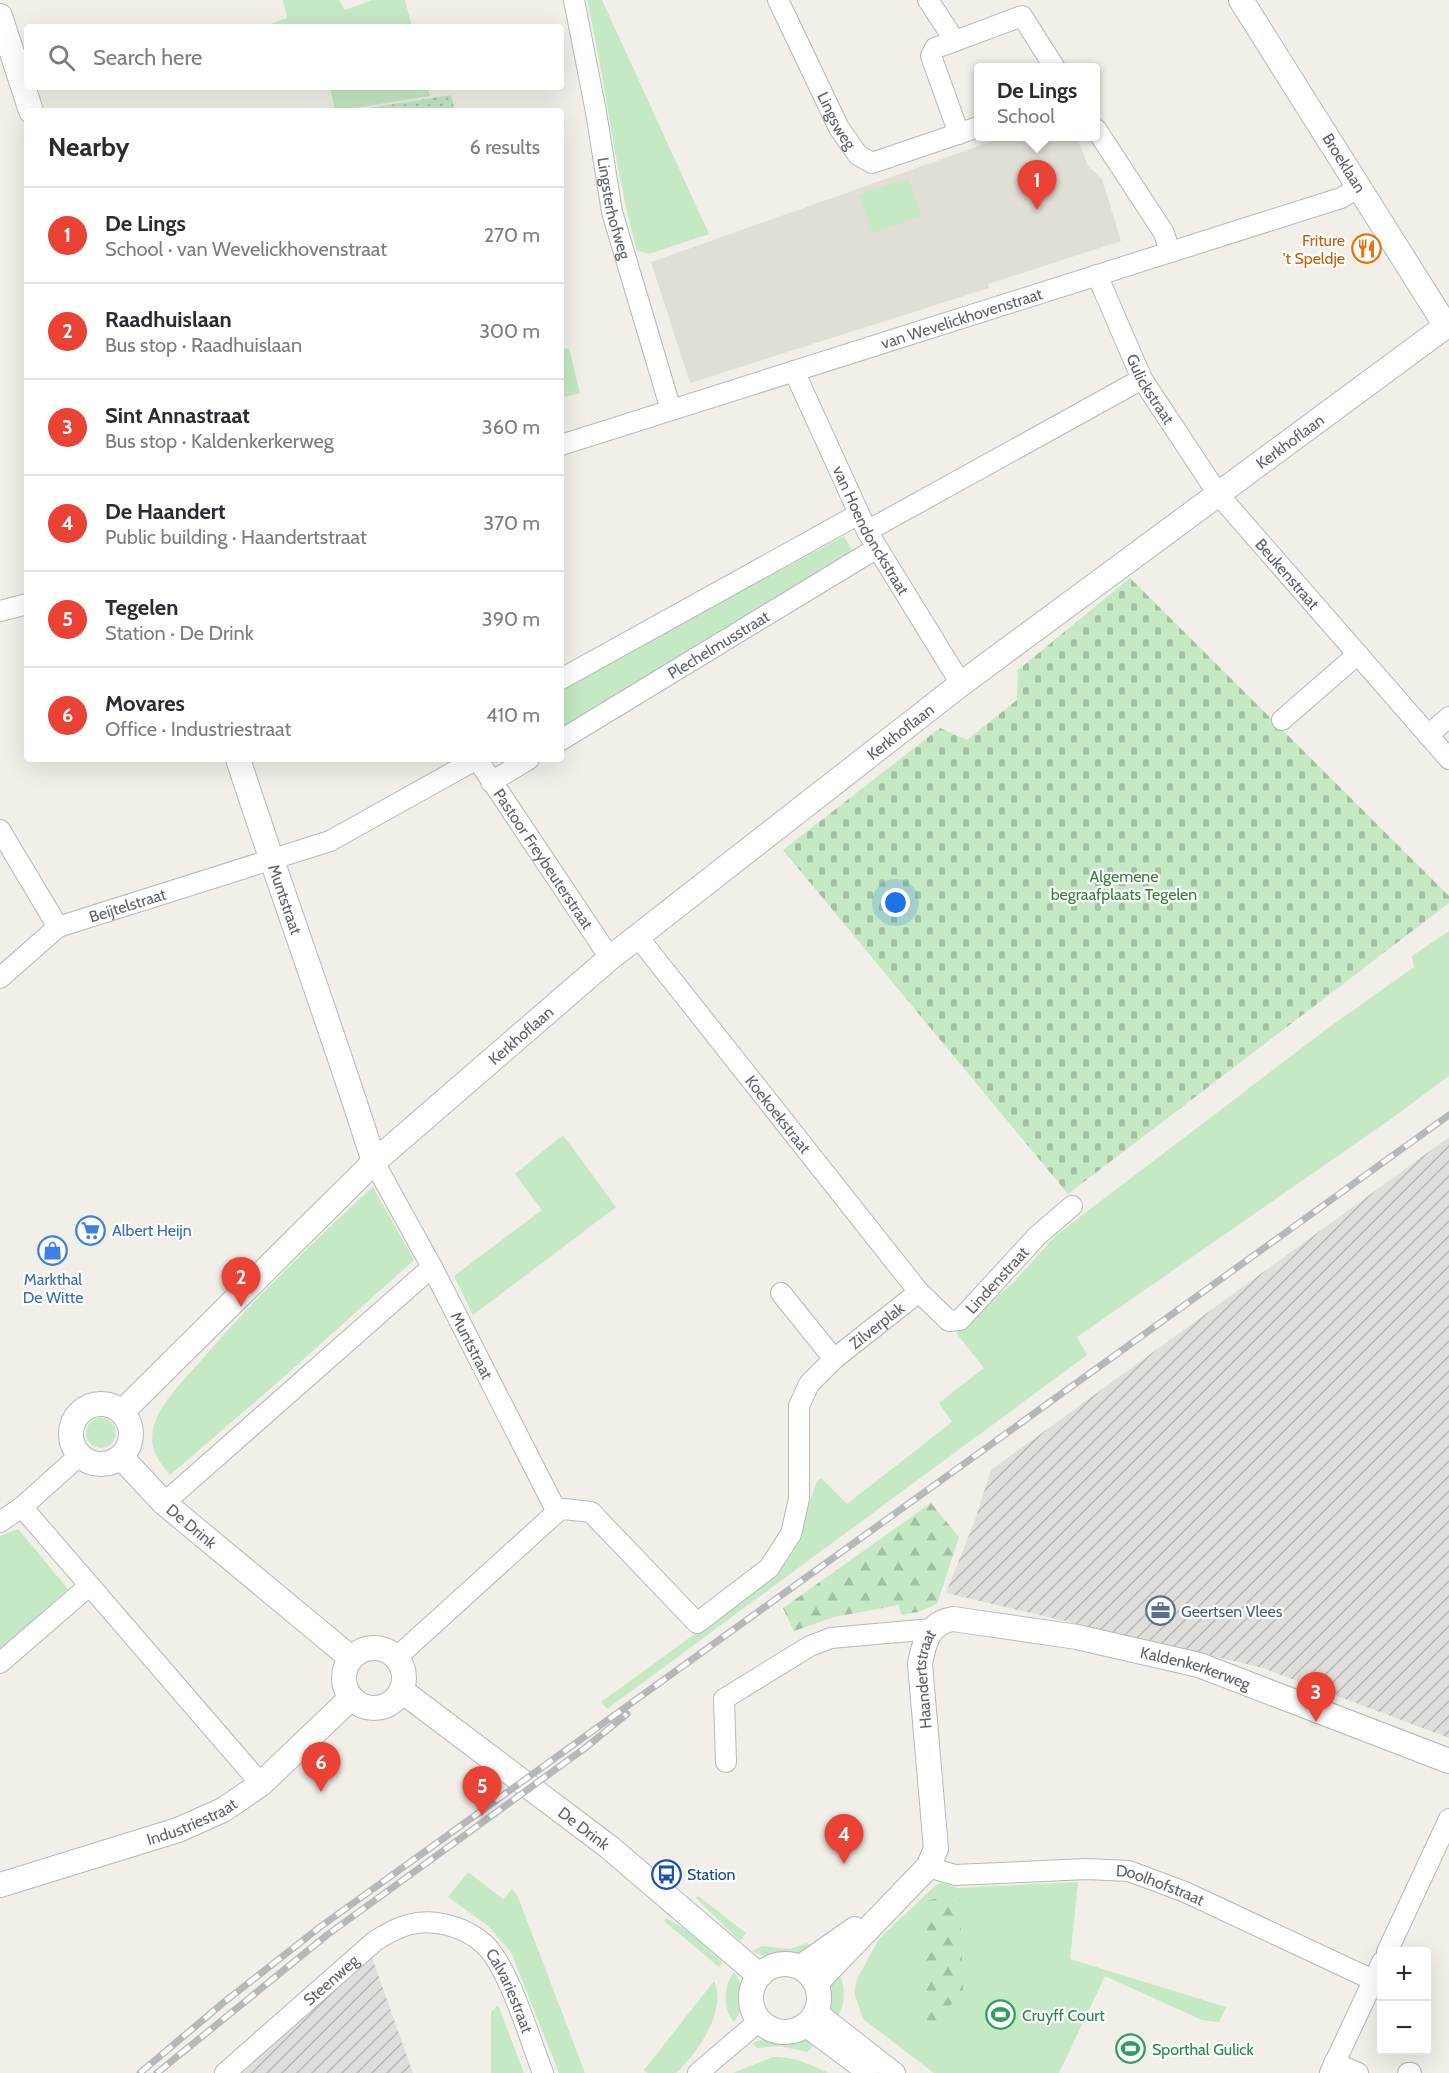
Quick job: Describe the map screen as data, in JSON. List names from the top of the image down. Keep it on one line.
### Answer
{"streets":{"street":["Lingsweg","Broeklaan","Lingsterhofweg","van Wevelickhovenstraat","Gulickstraat","Kerkhoflaan","van Hoendonckstraat","Beukenstraat","Plechelmusstraat","Pastoor Freybeuterstraat","Muntstraat","Beijtelstraat","Koekoekstraat","Lindenstraat","Zilverplak","De Drink","Kaldenkerkerweg","Haandertstraat","Industriestraat","Doolhofstraat","Steenweg","Calvariestraat"]},"crossings":[["Broeklaan","van Wevelickhovenstraat"],["Broeklaan","Kerkhoflaan"],["Lingsterhofweg","van Wevelickhovenstraat"],["van Wevelickhovenstraat","Gulickstraat"],["van Wevelickhovenstraat","van Hoendonckstraat"],["Gulickstraat","Kerkhoflaan"],["Gulickstraat","Beukenstraat"],["Kerkhoflaan","van Hoendonckstraat"],["Kerkhoflaan","Beukenstraat"],["Kerkhoflaan","Pastoor Freybeuterstraat"],["Kerkhoflaan","Muntstraat"],["Kerkhoflaan","Koekoekstraat"],["Kerkhoflaan","De Drink"],["van Hoendonckstraat","Plechelmusstraat"],["Muntstraat","Beijtelstraat"],["Muntstraat","Zilverplak"],["Koekoekstraat","Lindenstraat"],["Koekoekstraat","Zilverplak"],["Lindenstraat","Zilverplak"],["De Drink","Haandertstraat"],["De Drink","Industriestraat"],["Kaldenkerkerweg","Haandertstraat"],["Haandertstraat","Doolhofstraat"],["Steenweg","Calvariestraat"]],"parks":["Algemene begraafplaats Tegelen"],"places":{"restaurant":["Friture 't Speldje"],"supermarket":["Albert Heijn"],"shop":["Markthal De Witte"],"office":["Geertsen Vlees"],"bus stop":["Station"],"sports":["Cruyff Court","Sporthal Gulick"]},"page":{"search":"Search here","popup":["De Lings","School"],"heading":["Nearby","6 results"],"pins":["1","2","3","6","5","4"],"list":[{"mark":"1","name":"De Lings","note":"School · van Wevelickhovenstraat","value":"270 m"},{"mark":"2","name":"Raadhuislaan","note":"Bus stop · Raadhuislaan","value":"300 m"},{"mark":"3","name":"Sint Annastraat","note":"Bus stop · Kaldenkerkerweg","value":"360 m"},{"mark":"4","name":"De Haandert","note":"Public building · Haandertstraat","value":"370 m"},{"mark":"5","name":"Tegelen","note":"Station · De Drink","value":"390 m"},{"mark":"6","name":"Movares","note":"Office · Industriestraat","value":"410 m"}],"map_buttons":["+","−"]}}
